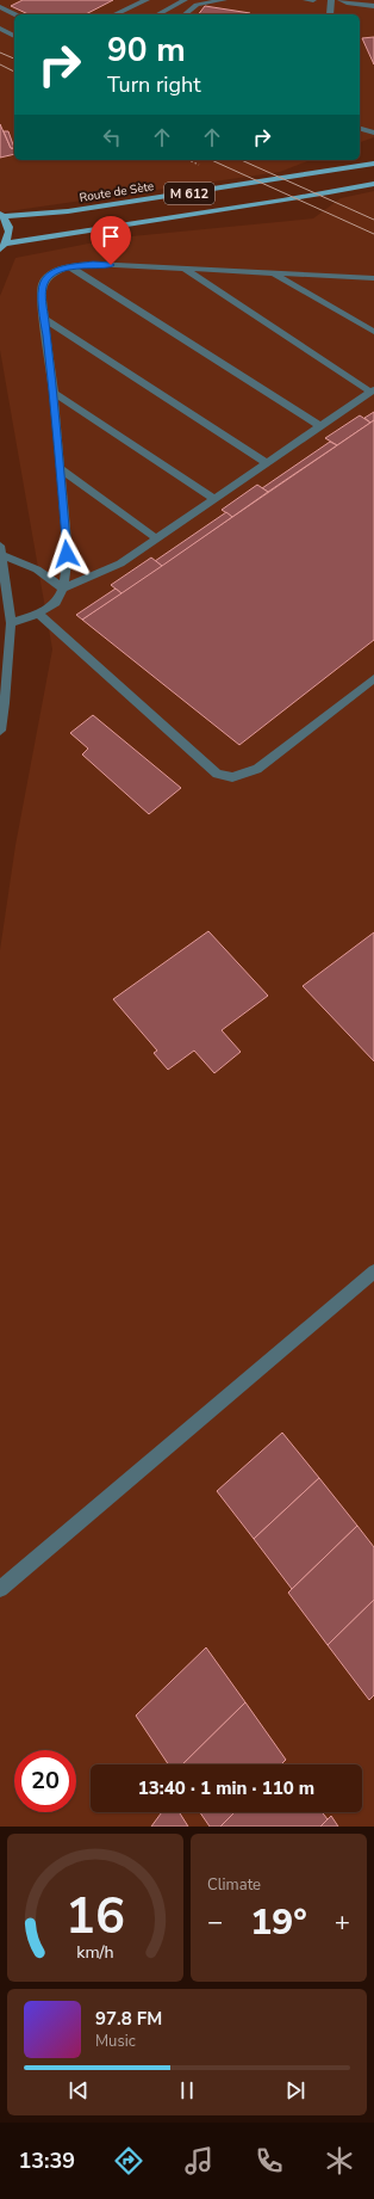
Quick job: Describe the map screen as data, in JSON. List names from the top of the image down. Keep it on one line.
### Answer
{"streets":{"main road":["Route de Sète","M 612"]},"page":{"turn":["90 m","Turn right"],"limit":"20","trip":"13:40 · 1 min · 110 m","tile":"Climate","heat":["−","19°","+"],"song":["97.8 FM","Music"],"tabs":"13:39","gauge":["16","km/h"]}}
